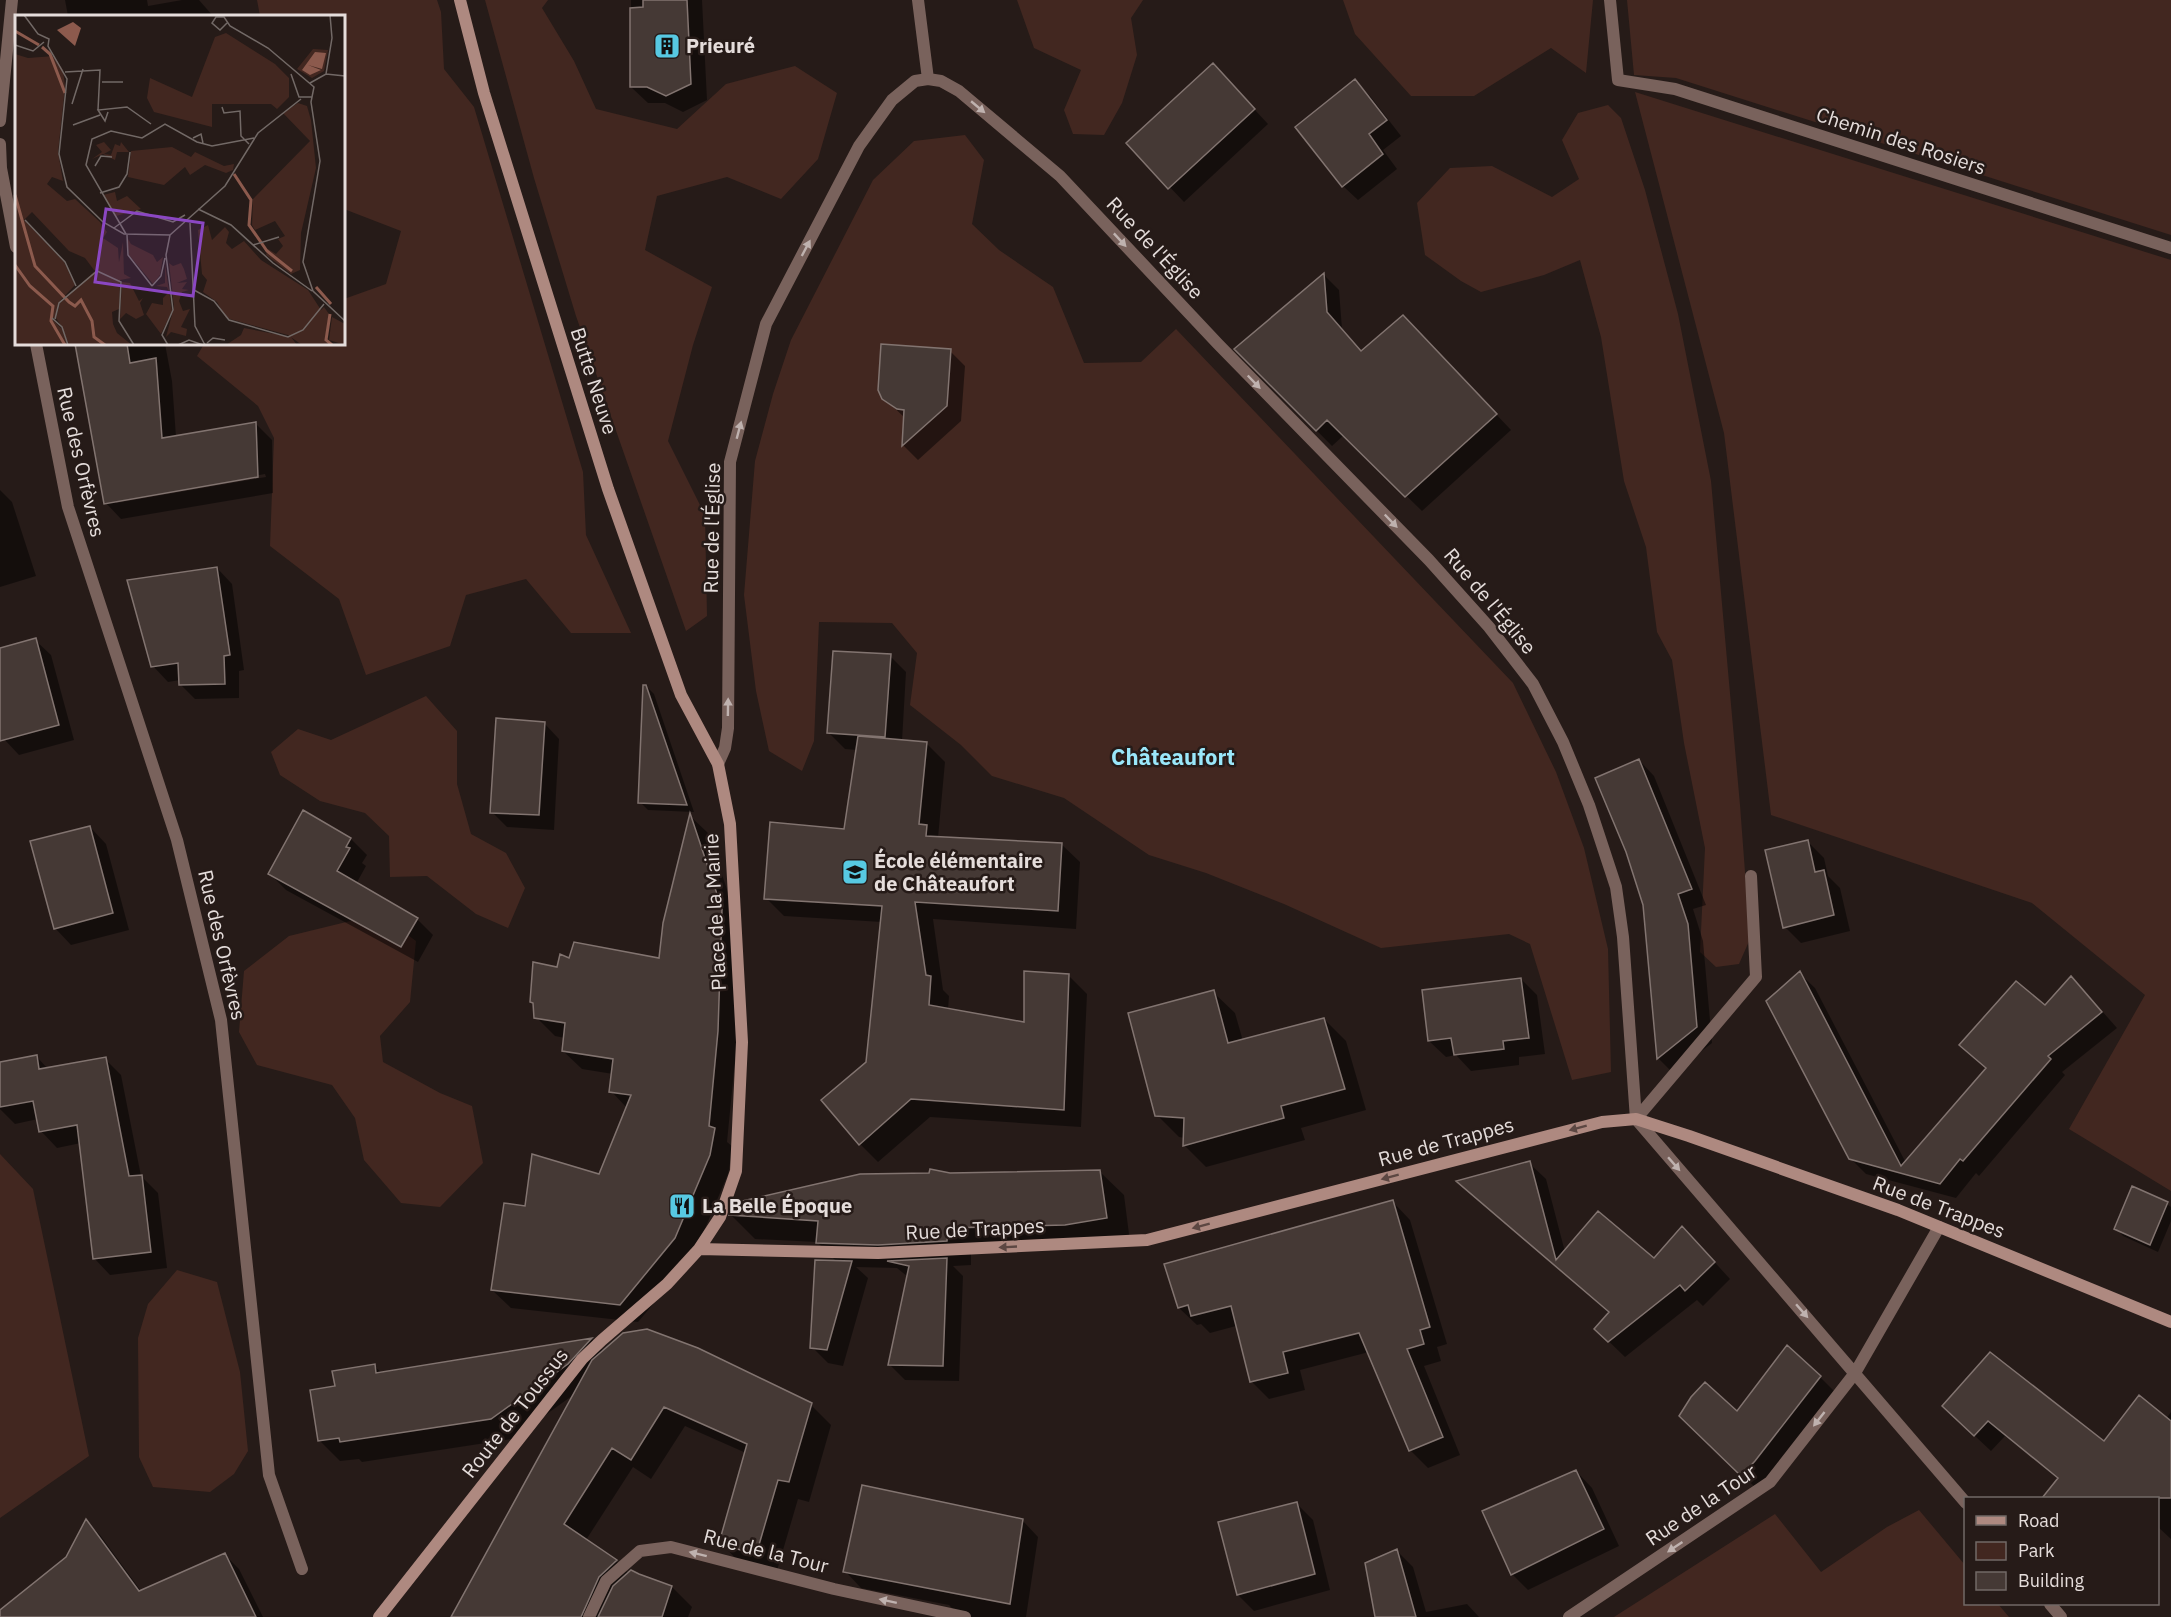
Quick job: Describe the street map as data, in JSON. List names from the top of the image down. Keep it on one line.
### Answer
{"streets":{"street":["Chemin des Rosiers","Rue de l'Église","Butte Neuve","Rue des Orfèvres","Place de la Mairie","Rue de Trappes","Route de Toussus","Rue de la Tour"]},"crossings":[["Rue de l'Église","Butte Neuve"],["Rue de l'Église","Place de la Mairie"],["Rue de l'Église","Rue de Trappes"],["Butte Neuve","Place de la Mairie"],["Place de la Mairie","Rue de Trappes"],["Place de la Mairie","Route de Toussus"],["Rue de Trappes","Route de Toussus"],["Rue de Trappes","Rue de la Tour"]],"one_way":["Rue de Trappes","Rue de la Tour"],"districts":["Châteaufort"],"places":{"building":["Prieuré"],"school or university":["École élémentaire de Châteaufort"],"restaurant":["La Belle Époque"]},"legend":["Road","Park","Building"]}
